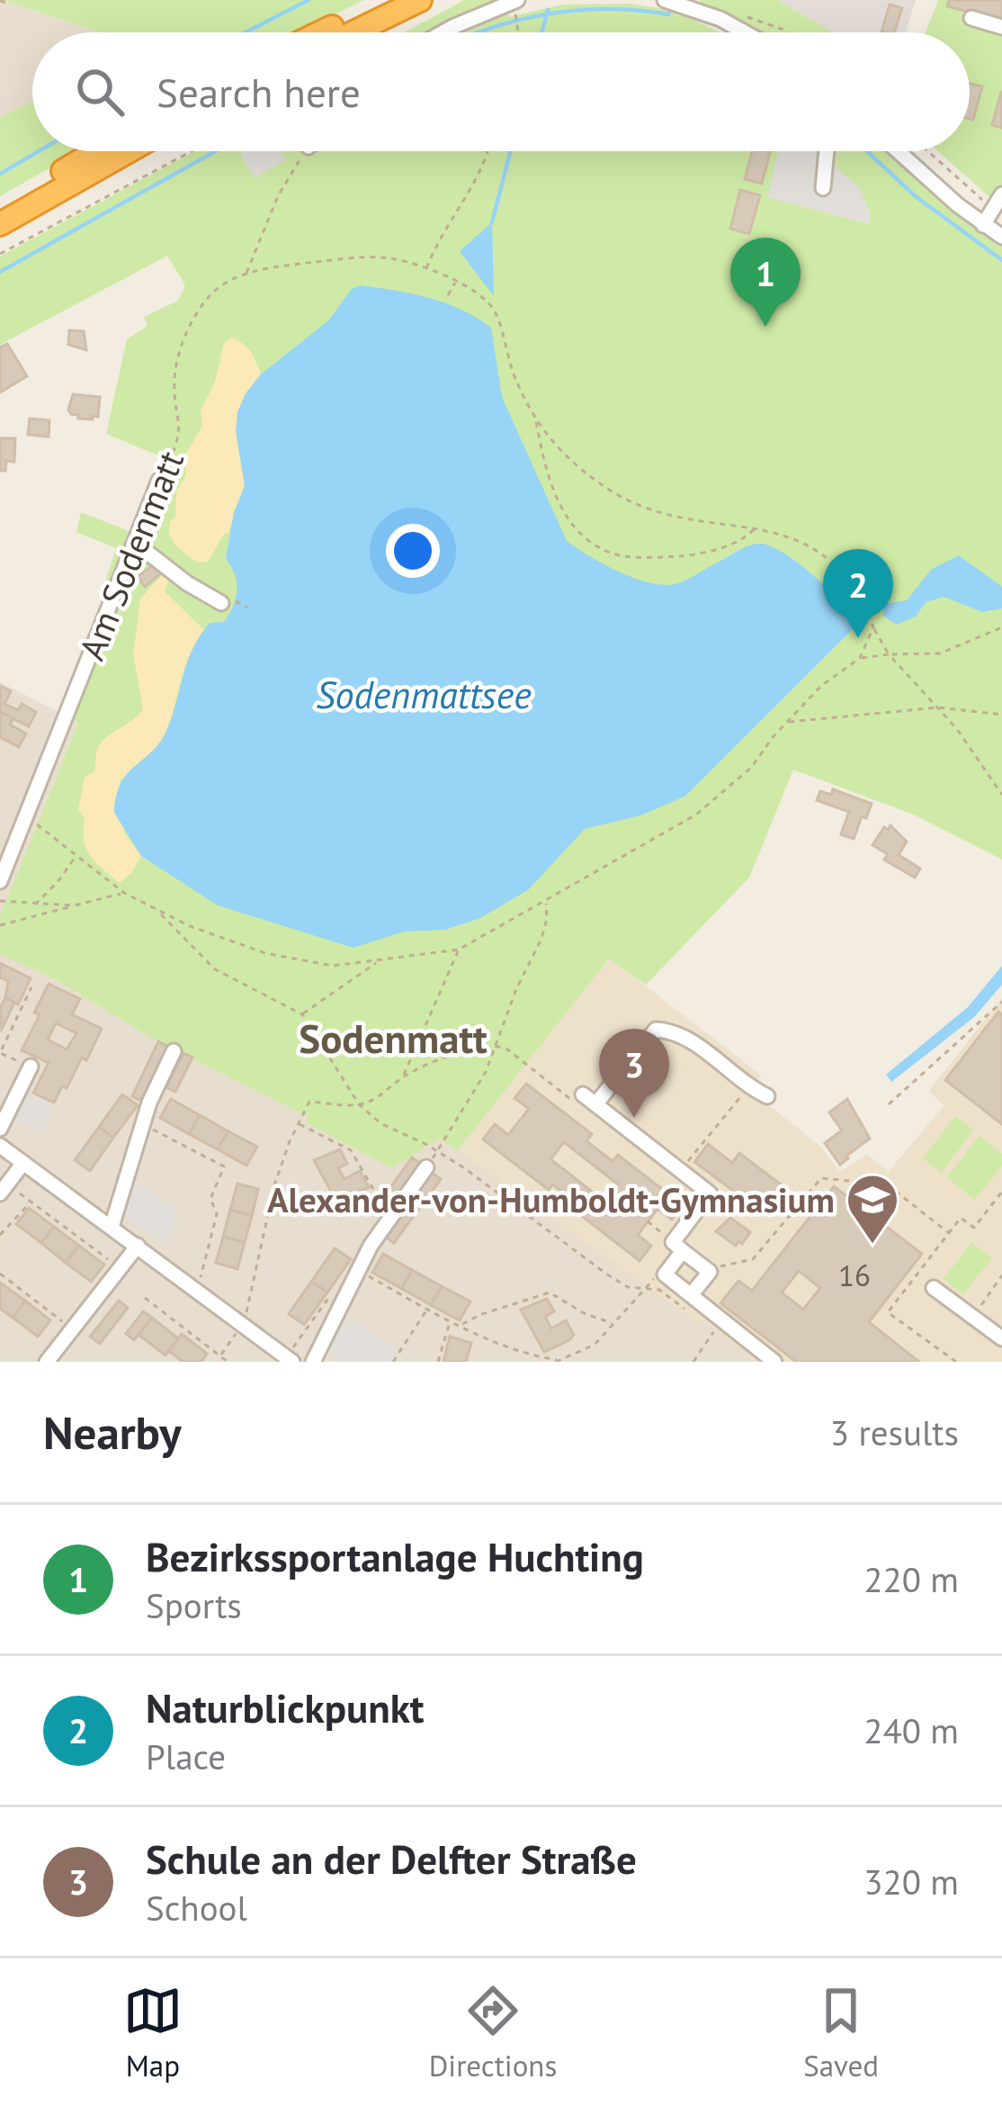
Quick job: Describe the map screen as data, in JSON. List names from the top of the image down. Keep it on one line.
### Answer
{"streets":{"street":["Am Sodenmatt"]},"districts":["Sodenmatt"],"water":["Sodenmattsee"],"places":{"school or university":["Alexander-von-Humboldt-Gymnasium"]},"house_numbers":["16"],"page":{"search":"Search here","pins":["1","2","3"],"heading":["Nearby","3 results"],"list":[{"mark":"1","name":"Bezirkssportanlage Huchting","note":"Sports","value":"220 m"},{"mark":"2","name":"Naturblickpunkt","note":"Place","value":"240 m"},{"mark":"3","name":"Schule an der Delfter Straße","note":"School","value":"320 m"}],"nav":["Map","Directions","Saved"]}}
